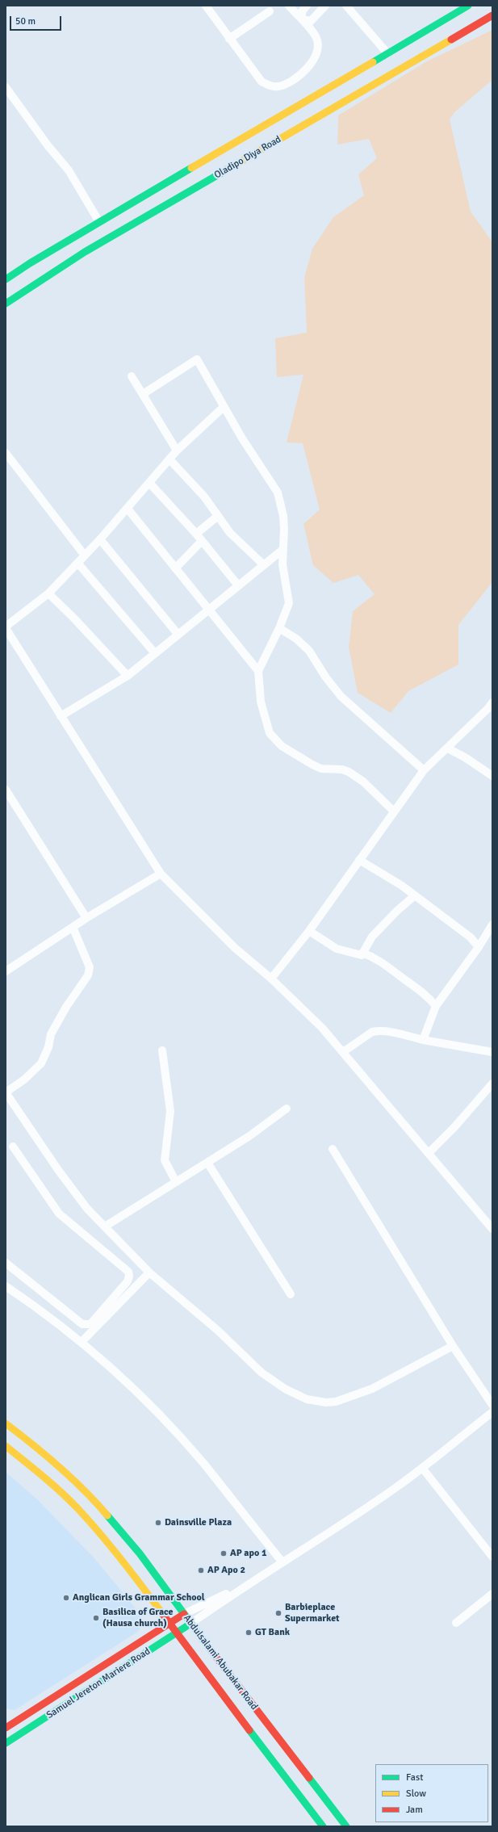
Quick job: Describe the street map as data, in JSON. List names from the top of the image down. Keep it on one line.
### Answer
{"streets":{"main road":["Oladipo Diya Road","Abdulsalami Abubakar Road","Samuel Jereton Mariere Road"]},"crossings":[["Abdulsalami Abubakar Road","Samuel Jereton Mariere Road"]],"places":["Dainsville Plaza","AP apo 1","AP Apo 2","Anglican Girls Grammar School","Barbieplace Supermarket","Basilica of Grace (Hausa church)","GT Bank"],"legend":["Fast","Slow","Jam"],"scale_bar":"50 m"}
